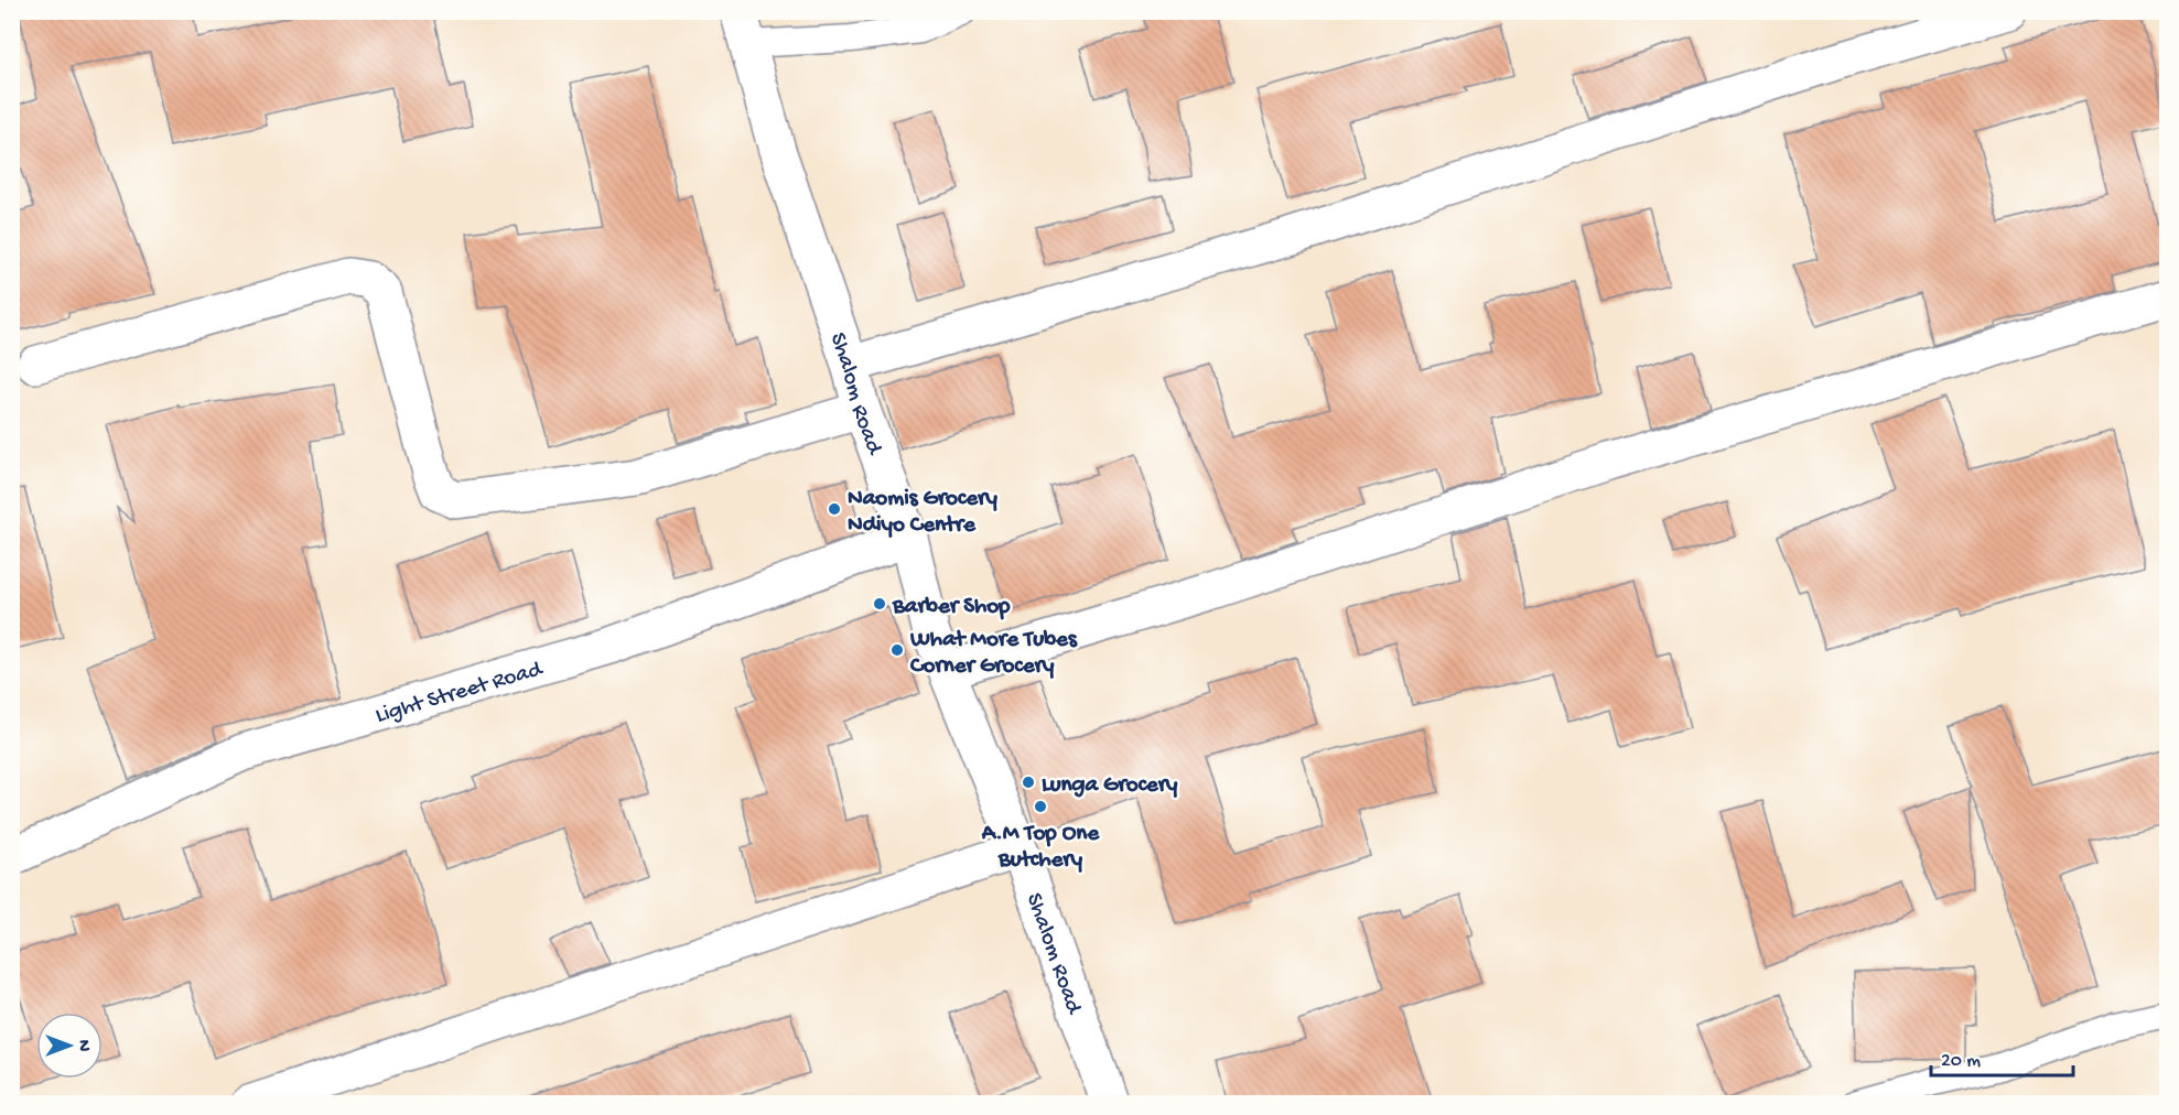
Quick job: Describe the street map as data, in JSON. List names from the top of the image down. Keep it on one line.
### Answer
{"streets":{"street":["Shalom Road","Light Street Road"]},"crossings":[["Shalom Road","Light Street Road"]],"places":["Naomis Grocery Ndiyo Centre","Barber Shop","What More Tubes Corner Grocery","Lunga Grocery","A.M Top One Butchery"],"scale_bar":"20 m","north":"right"}
